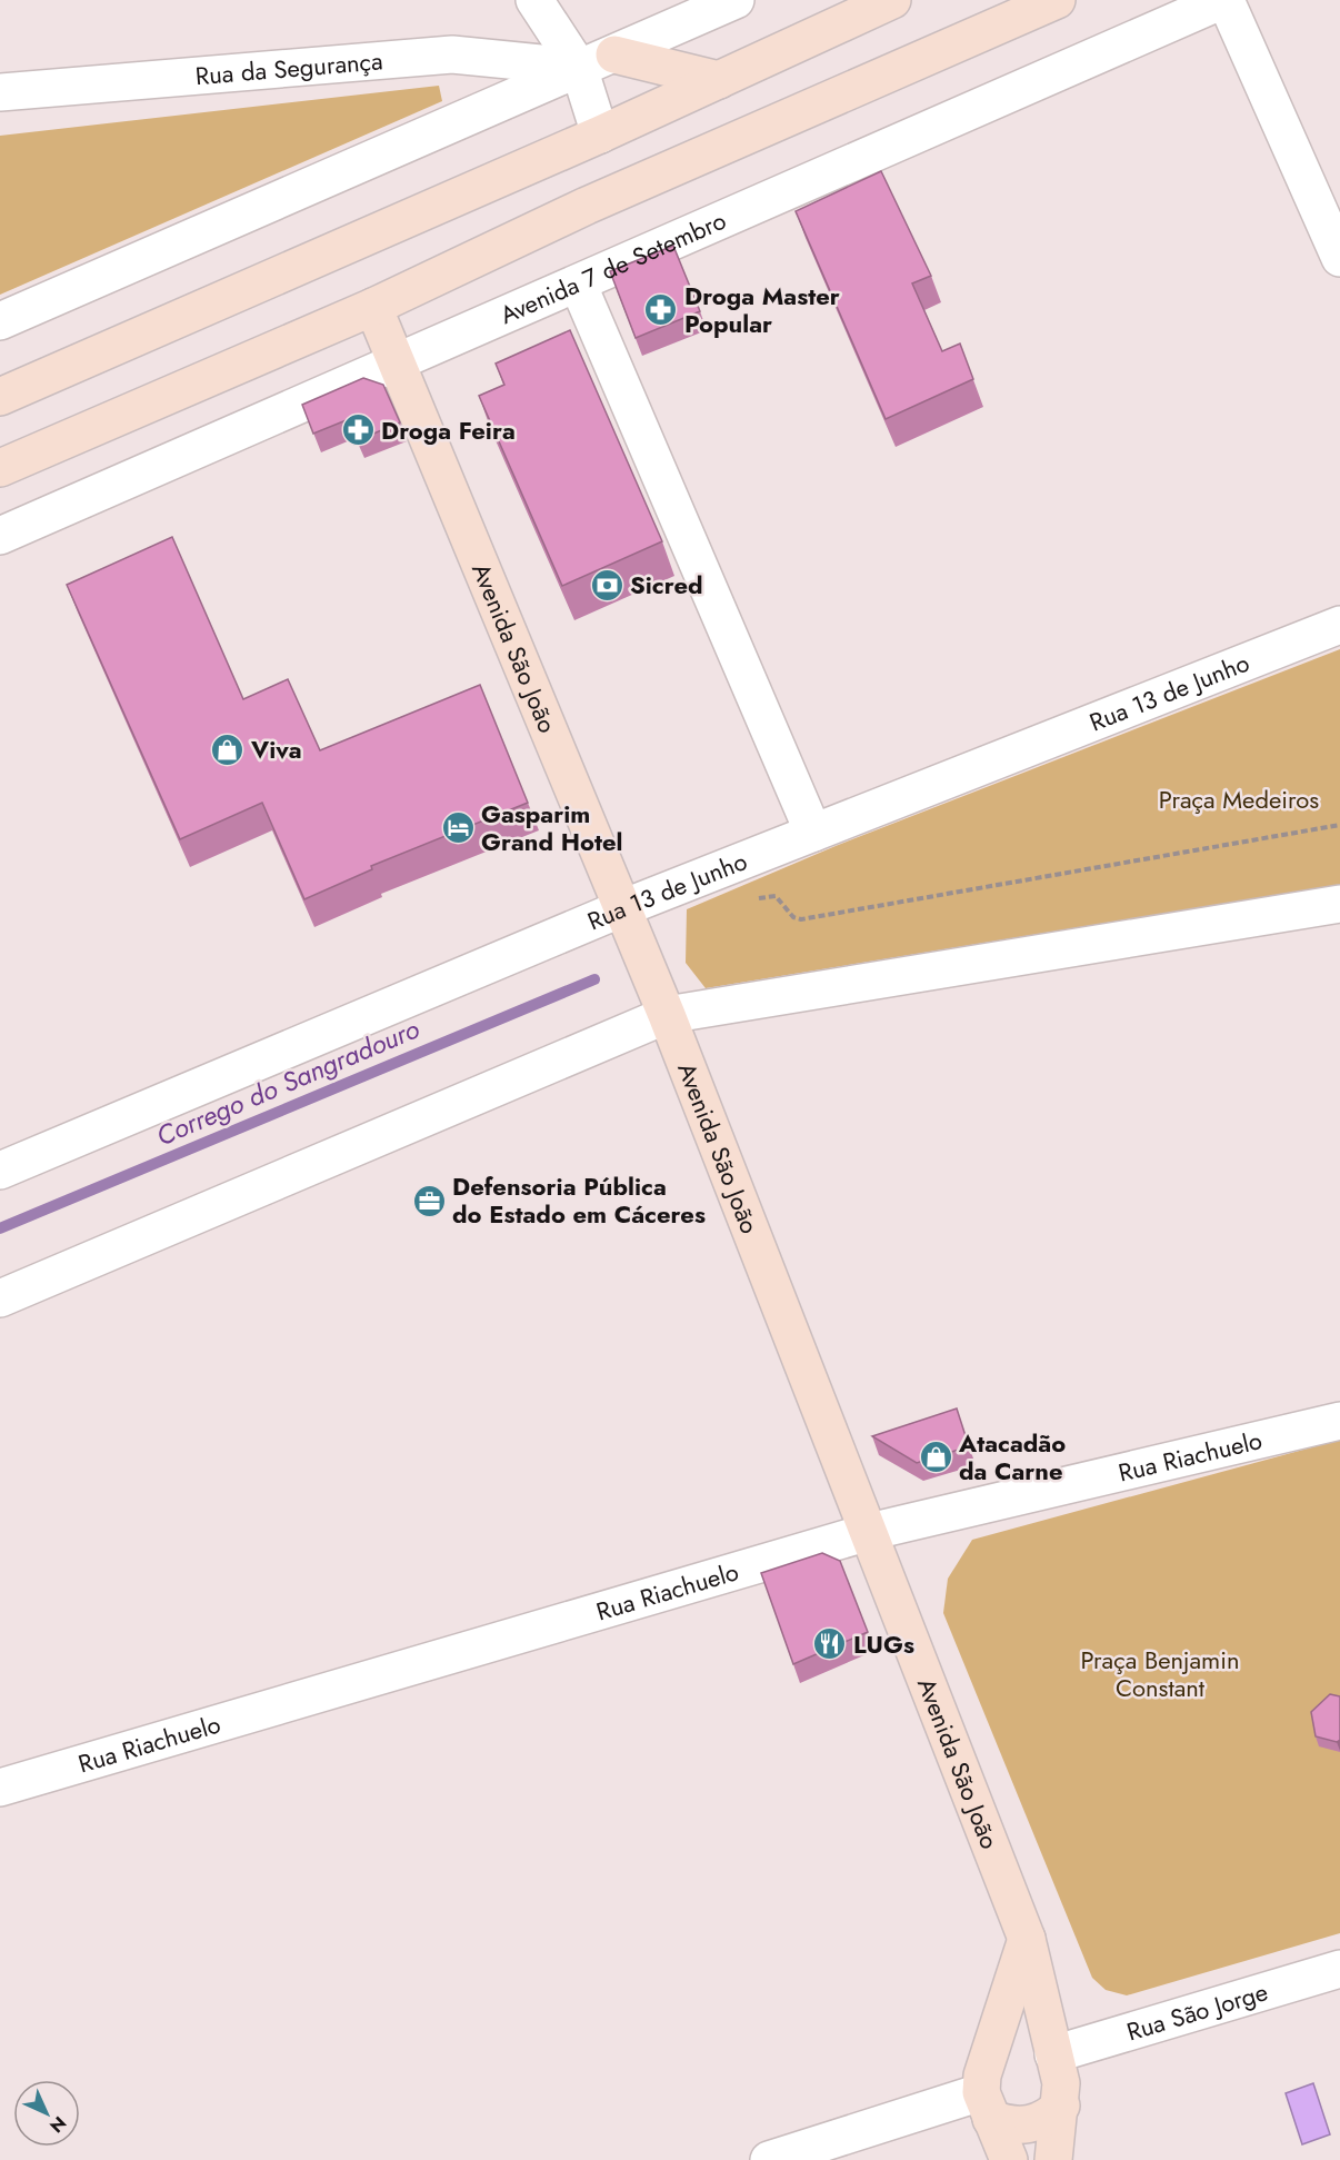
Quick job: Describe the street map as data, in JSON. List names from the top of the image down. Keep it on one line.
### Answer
{"streets":{"main road":["Avenida São João"],"street":["Rua da Segurança","Avenida 7 de Setembro","Rua 13 de Junho","Rua Riachuelo","Rua São Jorge"]},"crossings":[["Avenida 7 de Setembro","Avenida São João"],["Avenida São João","Rua 13 de Junho"],["Avenida São João","Rua Riachuelo"],["Avenida São João","Rua São Jorge"]],"water":["Corrego do Sangradouro"],"parks":["Praça Medeiros","Praça Benjamin Constant"],"places":{"pharmacy":["Droga Master Popular","Droga Feira"],"bank":["Sicred"],"shop":["Viva","Atacadão da Carne"],"hotel":["Gasparim Grand Hotel"],"office":["Defensoria Pública do Estado em Cáceres"],"restaurant":["LUGs"]},"north":"bottom right"}
